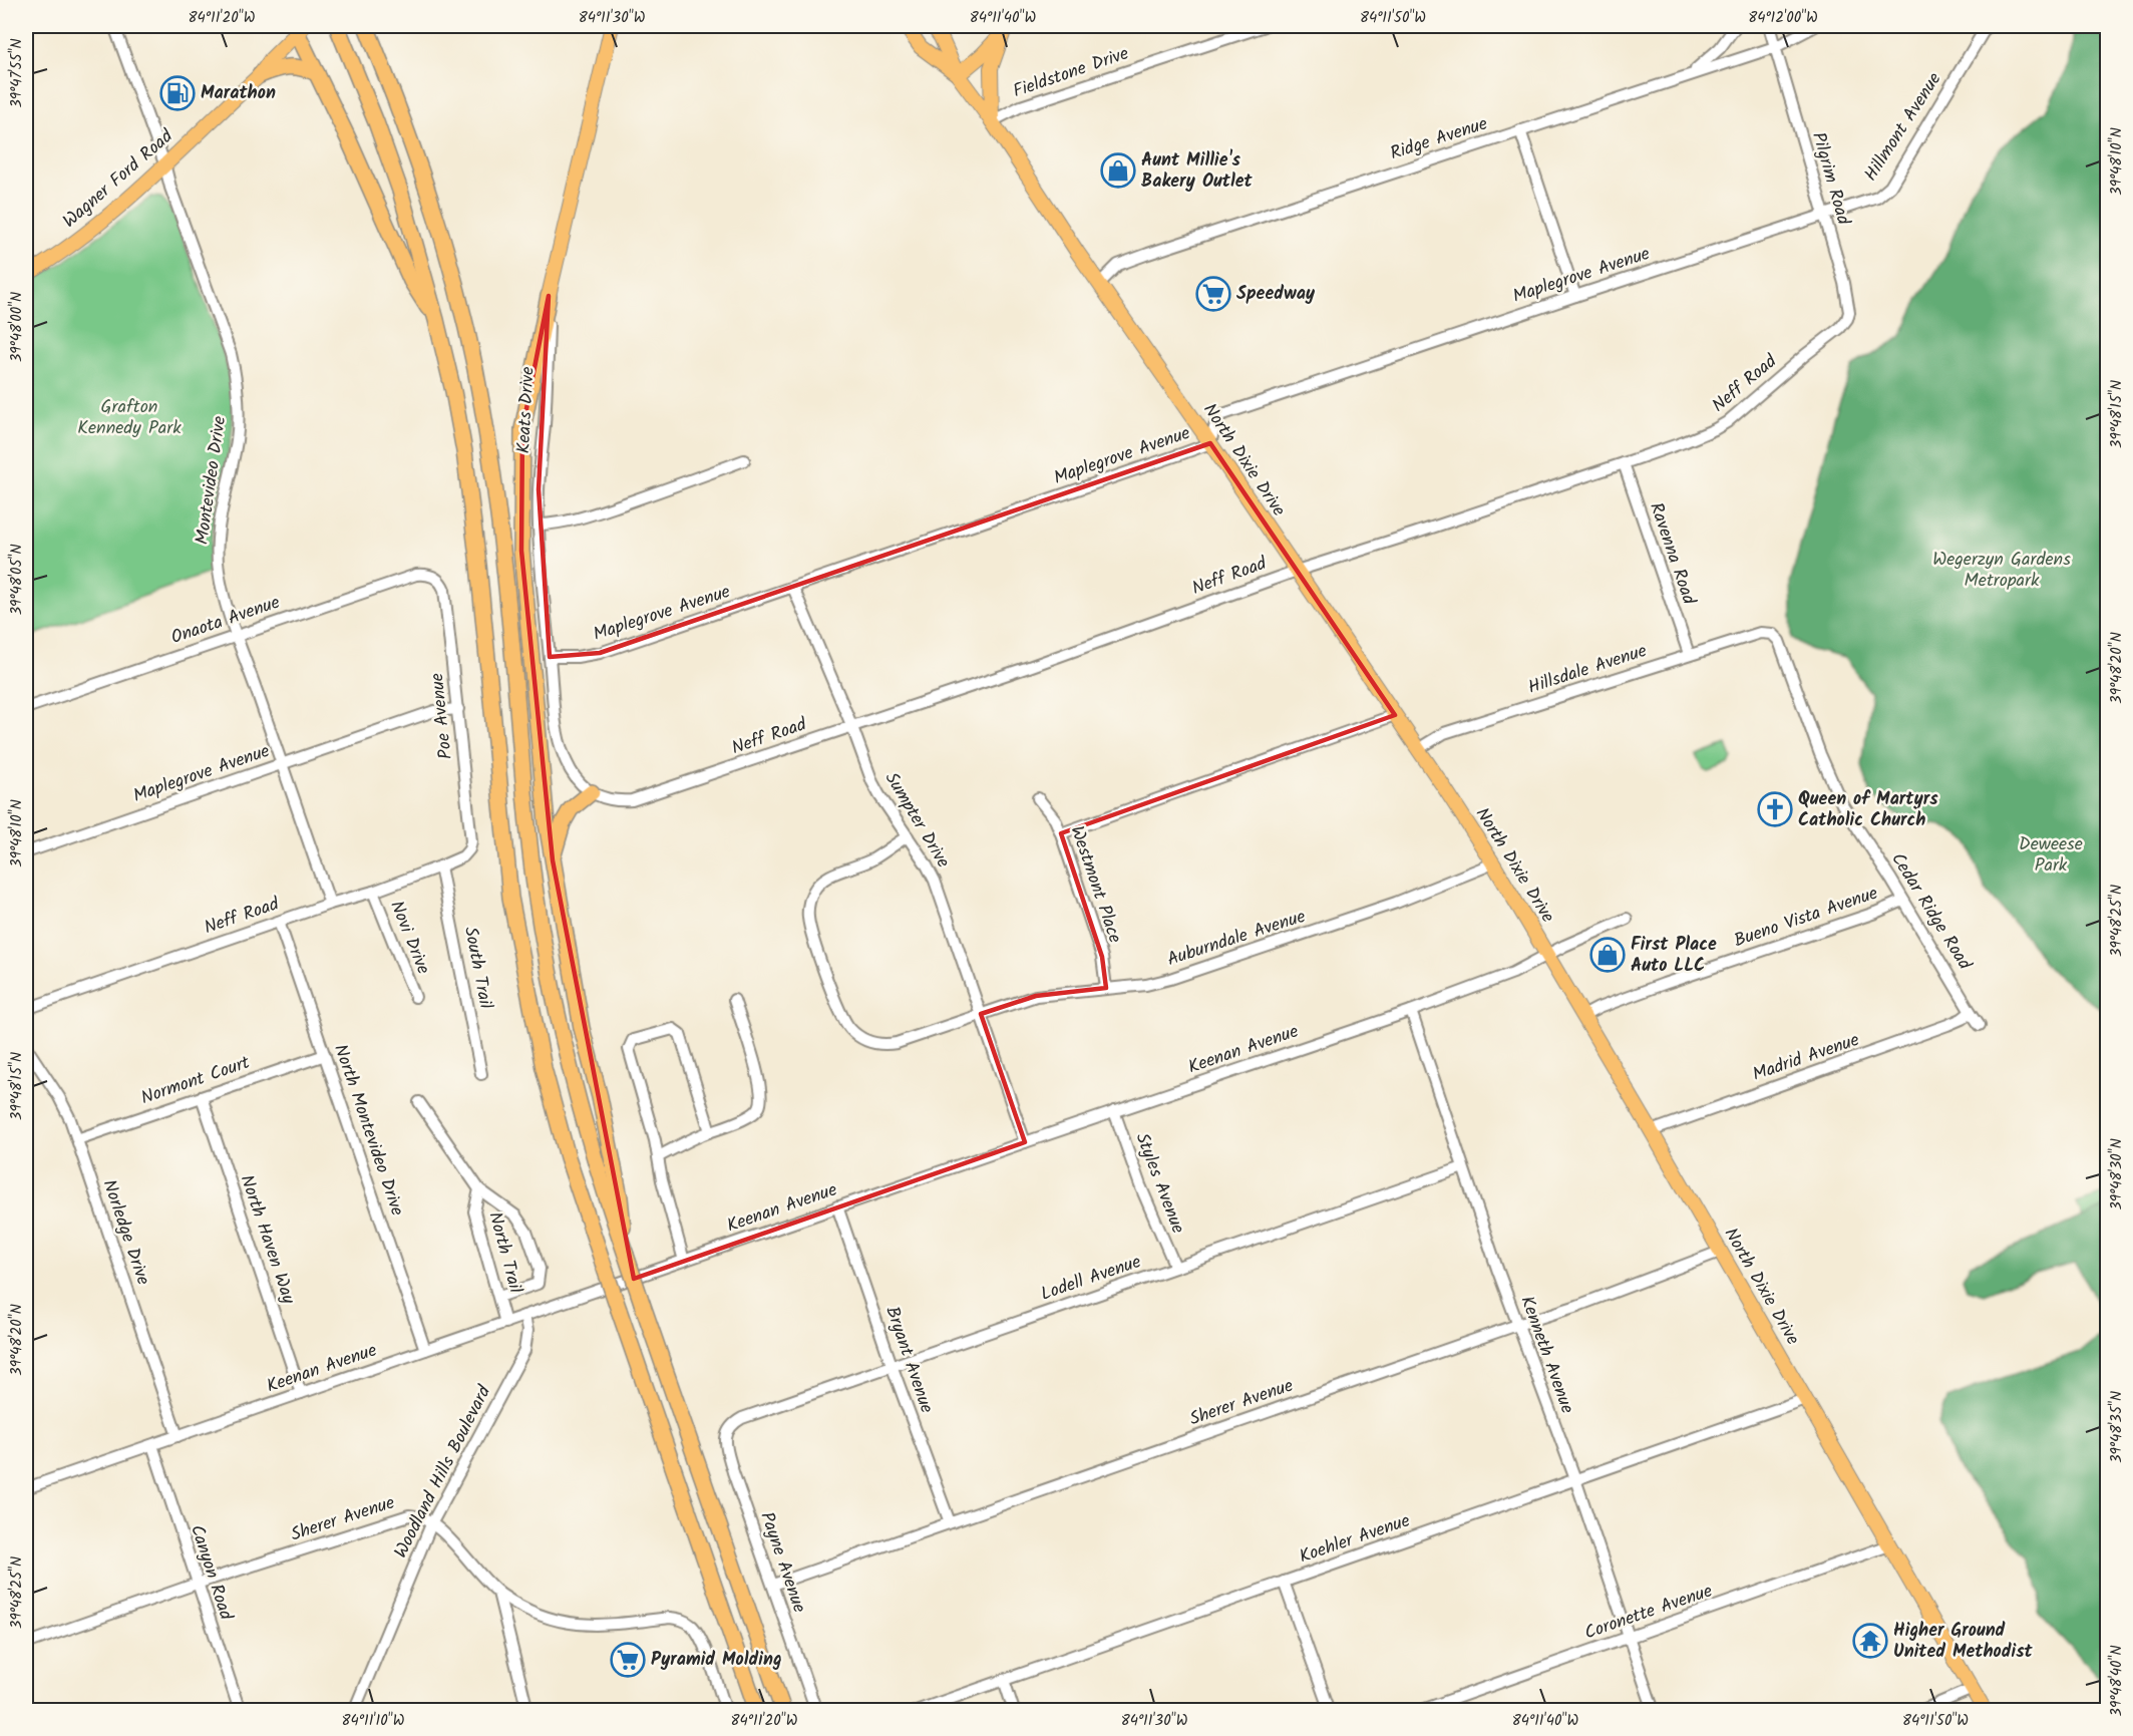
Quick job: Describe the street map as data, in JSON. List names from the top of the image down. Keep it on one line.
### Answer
{"streets":{"main road":["Wagner Ford Road","Keats Drive","North Dixie Drive"],"street":["Fieldstone Drive","Hillmont Avenue","Ridge Avenue","Pilgrim Road","Maplegrove Avenue","Neff Road","Montevideo Drive","Ravenna Road","Onaota Avenue","Hillsdale Avenue","Poe Avenue","Sumpter Drive","Westmont Place","Cedar Ridge Road","Bueno Vista Avenue","Novi Drive","Auburndale Avenue","South Trail","Keenan Avenue","Madrid Avenue","Normont Court","North Montevideo Drive","Styles Avenue","Norledge Drive","North Haven Way","North Trail","Lodell Avenue","Kenneth Avenue","Bryant Avenue","Sherer Avenue","Woodland Hills Boulevard","Koehler Avenue","Payne Avenue","Canyon Road","Coronette Avenue"]},"crossings":[["Fieldstone Drive","North Dixie Drive"],["Hillmont Avenue","Pilgrim Road"],["Hillmont Avenue","Maplegrove Avenue"],["Ridge Avenue","Pilgrim Road"],["Ridge Avenue","North Dixie Drive"],["Pilgrim Road","Maplegrove Avenue"],["Pilgrim Road","Neff Road"],["Wagner Ford Road","Montevideo Drive"],["Maplegrove Avenue","Keats Drive"],["Maplegrove Avenue","North Dixie Drive"],["Maplegrove Avenue","Montevideo Drive"],["Maplegrove Avenue","Poe Avenue"],["Maplegrove Avenue","Sumpter Drive"],["Neff Road","Keats Drive"],["Neff Road","North Dixie Drive"],["Neff Road","Montevideo Drive"],["Neff Road","Ravenna Road"],["Neff Road","Poe Avenue"],["Neff Road","Sumpter Drive"],["Neff Road","Novi Drive"],["Neff Road","South Trail"],["Neff Road","North Montevideo Drive"],["North Dixie Drive","Hillsdale Avenue"],["North Dixie Drive","Bueno Vista Avenue"],["North Dixie Drive","Auburndale Avenue"],["North Dixie Drive","Keenan Avenue"],["North Dixie Drive","Madrid Avenue"],["North Dixie Drive","Sherer Avenue"],["North Dixie Drive","Koehler Avenue"],["North Dixie Drive","Coronette Avenue"],["Montevideo Drive","Onaota Avenue"],["Ravenna Road","Hillsdale Avenue"],["Onaota Avenue","Poe Avenue"],["Hillsdale Avenue","Cedar Ridge Road"],["Sumpter Drive","Auburndale Avenue"],["Sumpter Drive","Keenan Avenue"],["Westmont Place","Auburndale Avenue"],["Cedar Ridge Road","Bueno Vista Avenue"],["Cedar Ridge Road","Madrid Avenue"],["Keenan Avenue","North Montevideo Drive"],["Keenan Avenue","Styles Avenue"],["Keenan Avenue","Norledge Drive"],["Keenan Avenue","North Haven Way"],["Keenan Avenue","North Trail"],["Keenan Avenue","Kenneth Avenue"],["Keenan Avenue","Bryant Avenue"],["Keenan Avenue","Woodland Hills Boulevard"],["Keenan Avenue","Canyon Road"],["Normont Court","North Montevideo Drive"],["Normont Court","Norledge Drive"],["Normont Court","North Haven Way"],["Styles Avenue","Lodell Avenue"],["Lodell Avenue","Kenneth Avenue"],["Lodell Avenue","Bryant Avenue"],["Lodell Avenue","Payne Avenue"],["Kenneth Avenue","Sherer Avenue"],["Kenneth Avenue","Koehler Avenue"],["Kenneth Avenue","Coronette Avenue"],["Bryant Avenue","Sherer Avenue"],["Sherer Avenue","Woodland Hills Boulevard"],["Sherer Avenue","Payne Avenue"],["Sherer Avenue","Canyon Road"]],"parks":["Grafton Kennedy Park","Wegerzyn Gardens Metropark","Deweese Park"],"places":{"fuel station":["Marathon"],"shop":["Aunt Millie's Bakery Outlet","First Place Auto LLC"],"supermarket":["Speedway","Pyramid Molding"],"church":["Queen of Martyrs Catholic Church"],"temple":["Higher Ground United Methodist"]},"coordinates":["84°11'20\"W","84°11'30\"W","84°11'40\"W","84°11'50\"W","84°12'00\"W","39°47'55\"N","39°48'10\"N","39°48'00\"N","39°48'15\"N","39°48'05\"N","39°48'20\"N","39°48'25\"N","39°48'30\"N","39°48'35\"N","39°48'40\"N","84°11'10\"W"]}
